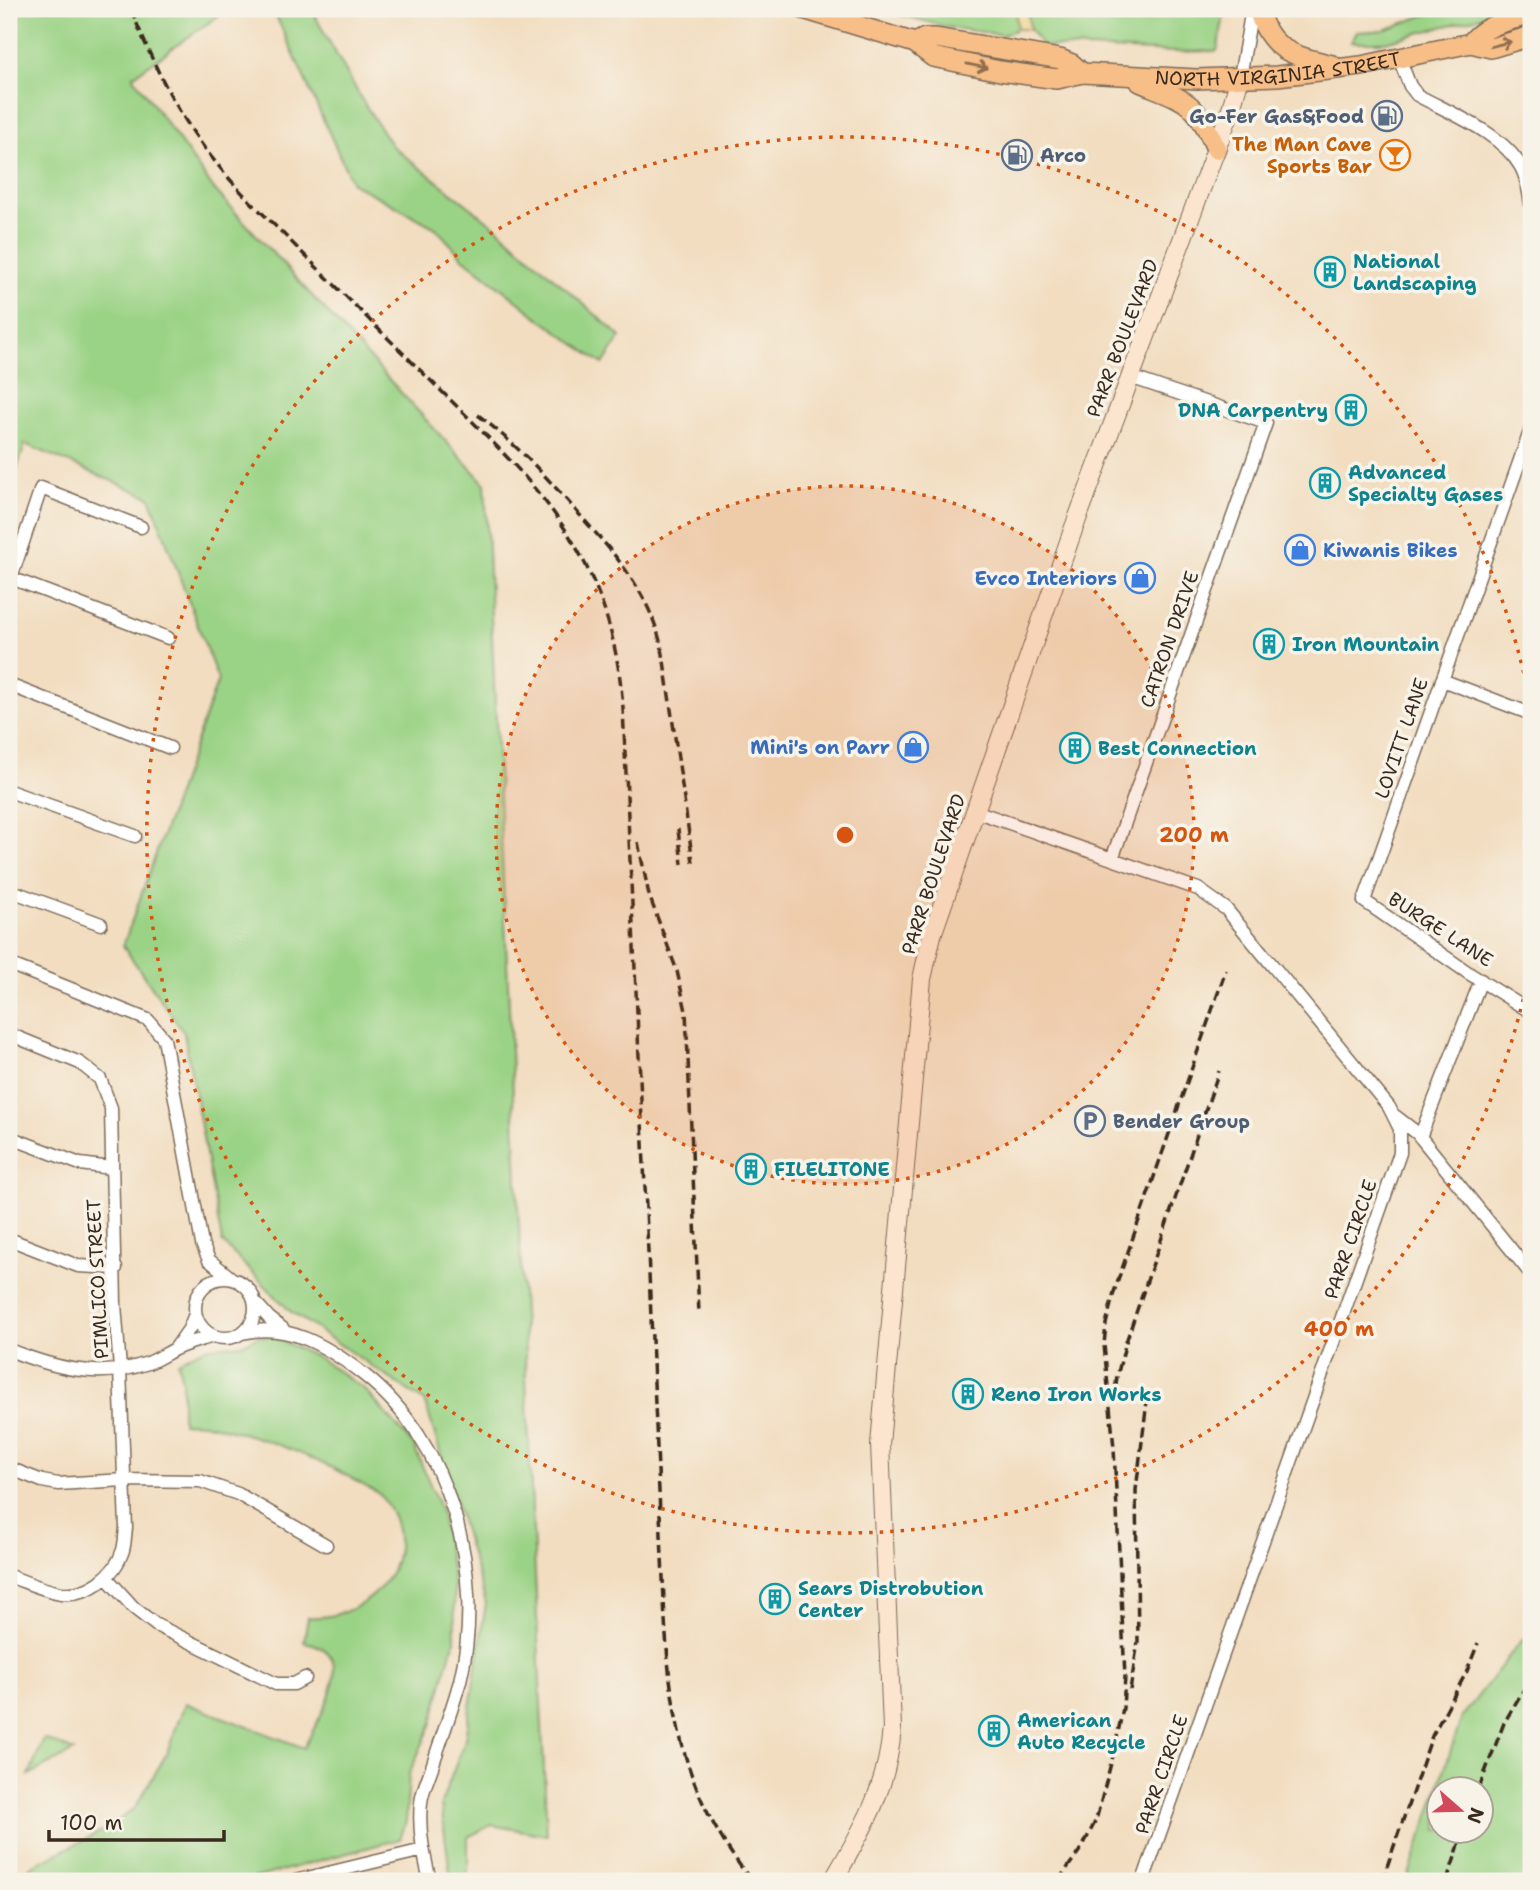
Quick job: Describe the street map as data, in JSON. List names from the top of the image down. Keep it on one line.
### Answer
{"streets":{"main road":["NORTH VIRGINIA STREET","PARR BOULEVARD"],"street":["CATRON DRIVE","LOVITT LANE","BURGE LANE","PARR CIRCLE","PIMLICO STREET"]},"crossings":[["NORTH VIRGINIA STREET","PARR BOULEVARD"],["PARR BOULEVARD","CATRON DRIVE"],["LOVITT LANE","BURGE LANE"]],"places":{"fuel station":["Go-Fer Gas&Food","Arco"],"bar":["The Man Cave Sports Bar"],"building":["National Landscaping","DNA Carpentry","Advanced Specialty Gases","Iron Mountain","Best Connection","FILELITONE","Reno Iron Works","Sears Distrobution Center","American Auto Recycle"],"shop":["Kiwanis Bikes","Evco Interiors","Mini's on Parr"],"parking":["Bender Group"]},"scale_bar":"100 m","north":"right","rings":["200 m","400 m"]}
